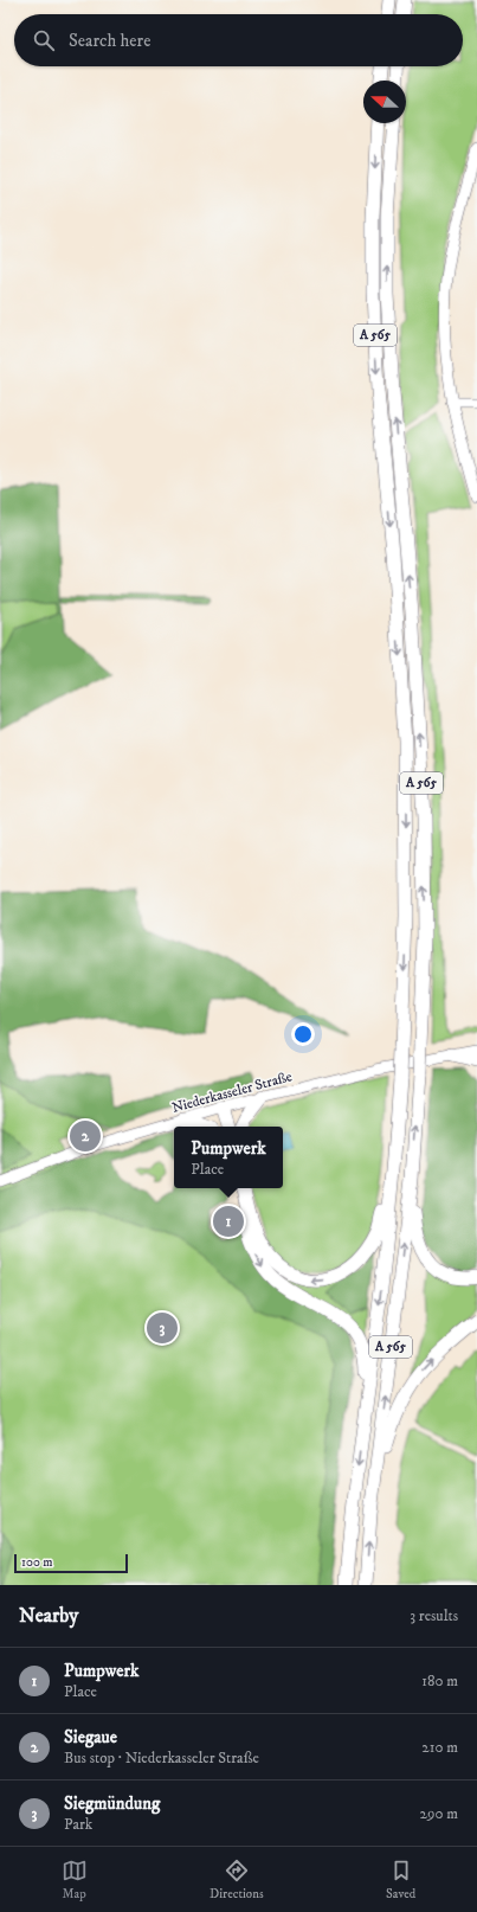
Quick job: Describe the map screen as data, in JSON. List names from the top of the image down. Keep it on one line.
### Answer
{"streets":{"highway":["A 565"],"main road":["Niederkasseler Straße"]},"scale_bar":"100 m","north":"left","page":{"search":"Search here","pins":["2","1","3"],"popup":["Pumpwerk","Place"],"scale":"100 m","heading":["Nearby","3 results"],"list":[{"mark":"1","name":"Pumpwerk","note":"Place","value":"180 m"},{"mark":"2","name":"Siegaue","note":"Bus stop · Niederkasseler Straße","value":"210 m"},{"mark":"3","name":"Siegmündung","note":"Park","value":"290 m"}],"nav":["Map","Directions","Saved"]}}
